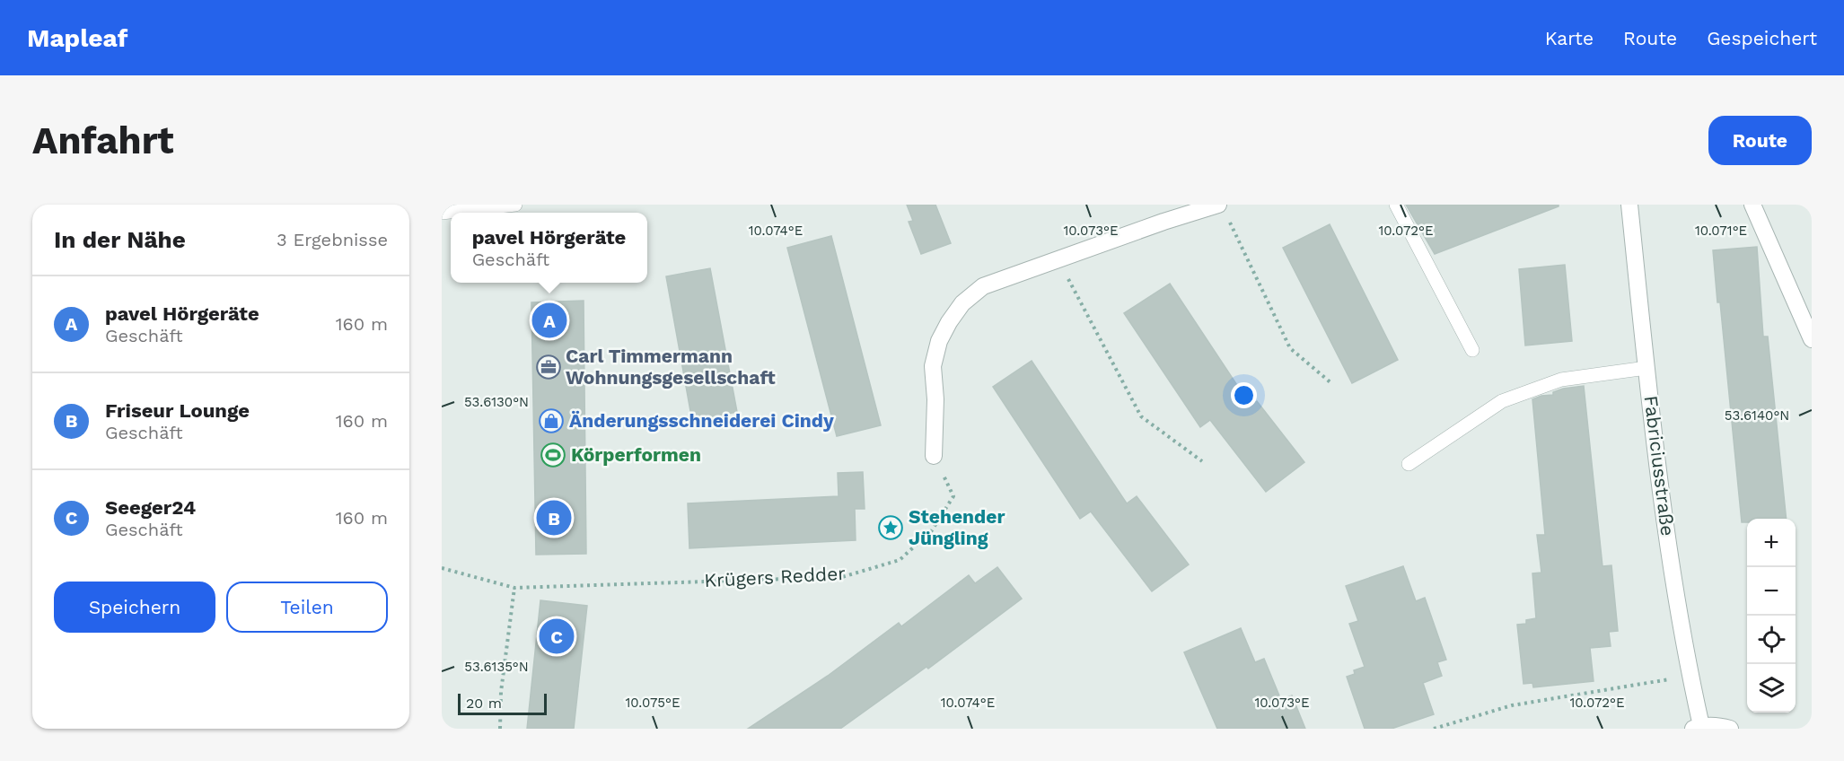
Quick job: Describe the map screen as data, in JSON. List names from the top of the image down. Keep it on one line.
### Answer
{"streets":{"street":["Fabriciusstraße"],"path":["Krügers Redder"]},"places":{"office":["Carl Timmermann Wohnungsgesellschaft"],"shop":["Änderungsschneiderei Cindy"],"sports":["Körperformen"],"place":["Stehender Jüngling"]},"scale_bar":"20 m","page":{"header":"Mapleaf","nav":["Karte","Route","Gespeichert"],"buttons":["Route",["Speichern","Teilen"]],"title":"Anfahrt","heading":["In der Nähe","3 Ergebnisse"],"popup":["pavel Hörgeräte","Geschäft"],"list":[{"mark":"A","name":"pavel Hörgeräte","note":"Geschäft","value":"160 m"},{"mark":"B","name":"Friseur Lounge","note":"Geschäft","value":"160 m"},{"mark":"C","name":"Seeger24","note":"Geschäft","value":"160 m"}],"pins":["A","B","C"],"map_buttons":["+","−"],"scale":"20 m"},"coordinates":["10.074°E","10.073°E","10.072°E","10.071°E","53.6130°N","53.6140°N","53.6135°N","10.075°E"]}
